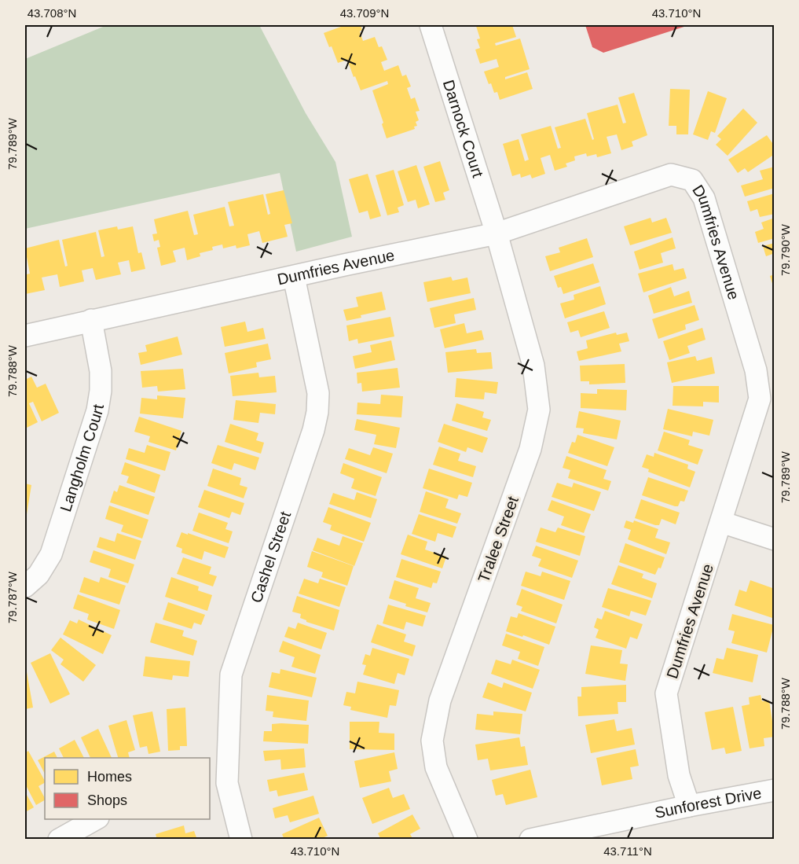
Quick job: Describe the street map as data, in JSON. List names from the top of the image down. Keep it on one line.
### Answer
{"streets":{"street":["Darnock Court","Dumfries Avenue","Langholm Court","Tralee Street","Cashel Street","Sunforest Drive"]},"crossings":[["Darnock Court","Dumfries Avenue"],["Darnock Court","Tralee Street"],["Dumfries Avenue","Langholm Court"],["Dumfries Avenue","Tralee Street"],["Dumfries Avenue","Cashel Street"],["Dumfries Avenue","Sunforest Drive"]],"legend":["Homes","Shops"],"coordinates":["43.708°N","43.709°N","43.710°N","79.789°W","79.790°W","79.788°W","79.787°W","43.711°N"]}
